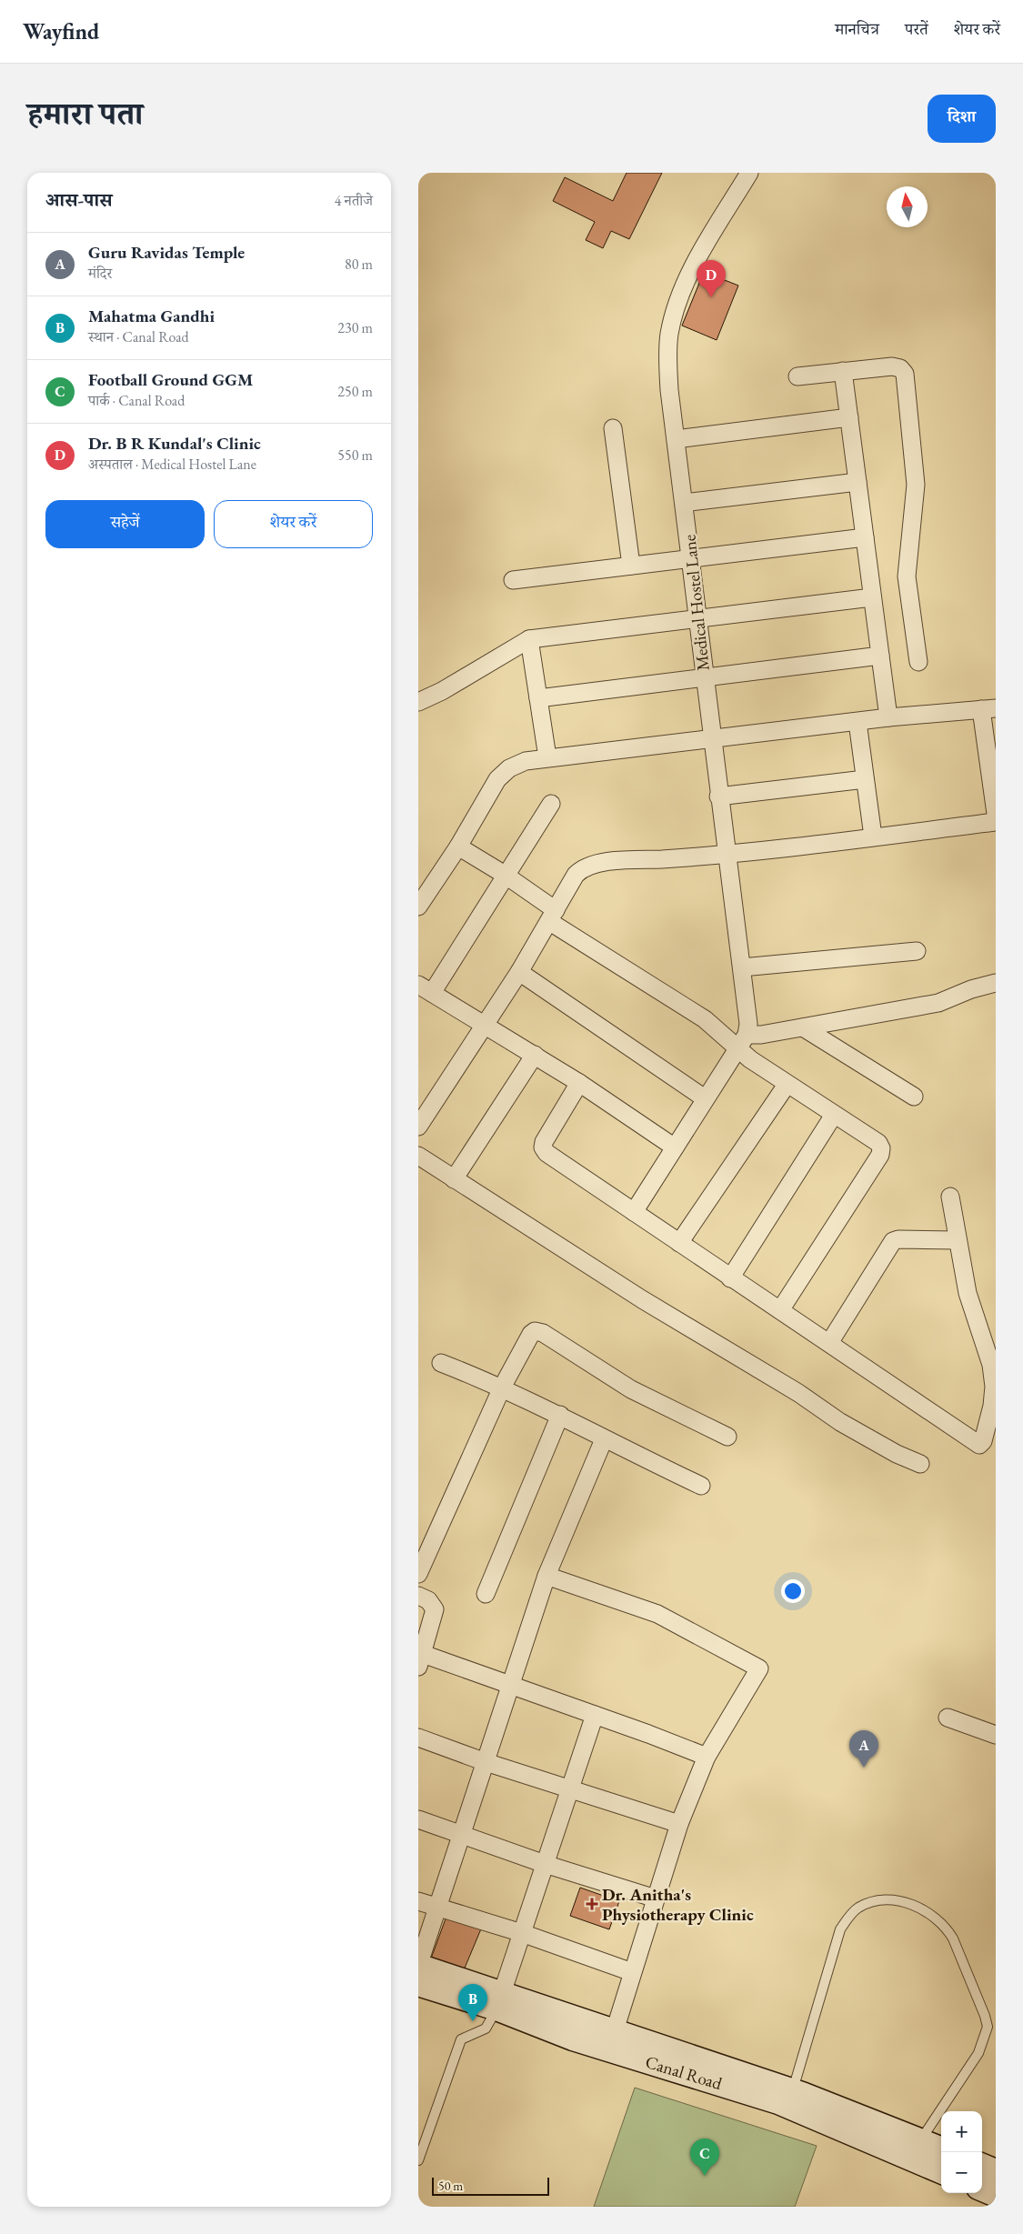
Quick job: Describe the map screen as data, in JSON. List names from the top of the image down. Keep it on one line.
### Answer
{"streets":{"main road":["Canal Road"],"street":["Medical Hostel Lane"]},"places":{"health":["Dr. Anitha's Physiotherapy Clinic"]},"scale_bar":"50 m","north":"top","page":{"header":"Wayfind","nav":["मानचित्र","परतें","शेयर करें"],"title":"हमारा पता","buttons":["दिशा",["सहेजें","शेयर करें"]],"heading":["आस-पास","4 नतीजे"],"list":[{"mark":"A","name":"Guru Ravidas Temple","note":"मंदिर","value":"80 m"},{"mark":"B","name":"Mahatma Gandhi","note":"स्थान · Canal Road","value":"230 m"},{"mark":"C","name":"Football Ground GGM","note":"पार्क · Canal Road","value":"250 m"},{"mark":"D","name":"Dr. B R Kundal's Clinic","note":"अस्पताल · Medical Hostel Lane","value":"550 m"}],"pins":["D","A","B","C"],"map_buttons":["+","−"],"scale":"50 m"}}
